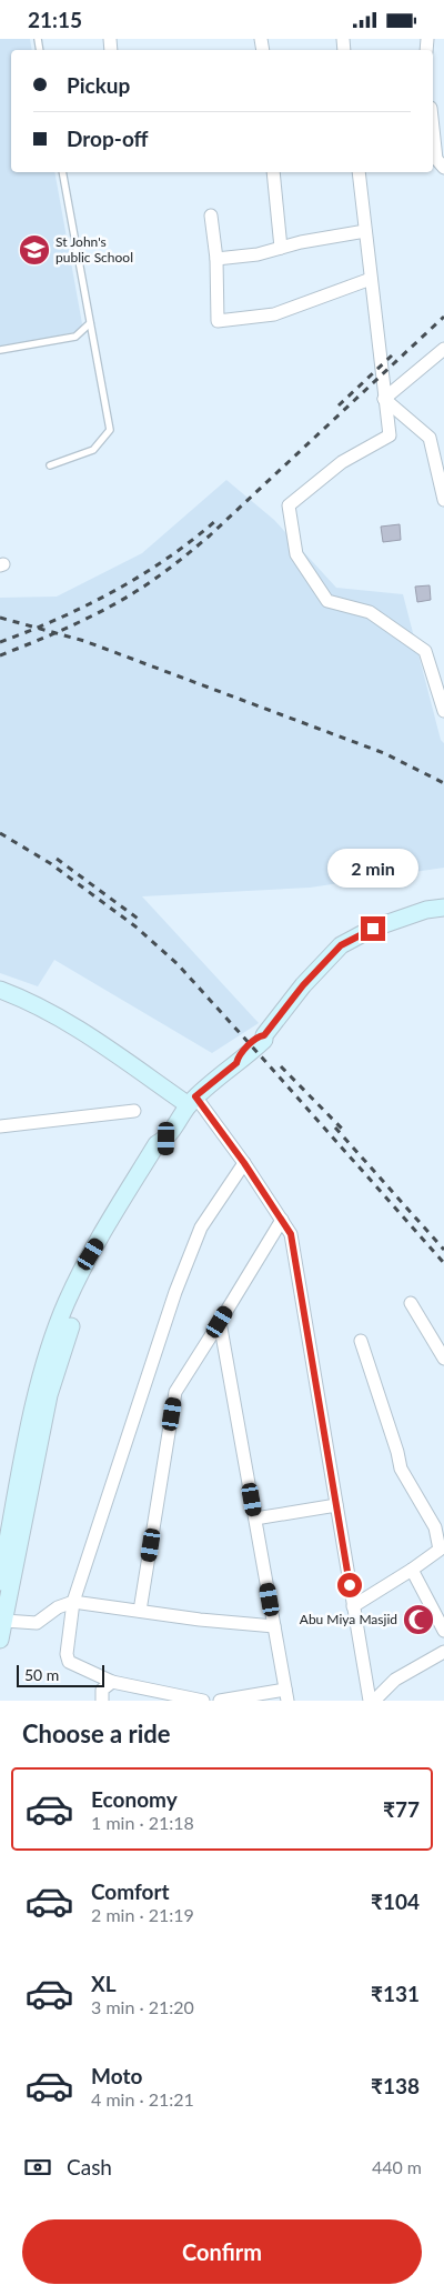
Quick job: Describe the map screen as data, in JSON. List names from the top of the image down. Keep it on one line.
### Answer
{"places":{"school or university":["St John's public School"],"mosque":["Abu Miya Masjid"]},"scale_bar":"50 m","page":{"status":"21:15","banner":["Pickup","Drop-off"],"bubble":"2 min","scale":"50 m","heading":"Choose a ride","list":[{"name":"Economy","note":"1 min · 21:18","value":"₹77"},{"name":"Comfort","note":"2 min · 21:19","value":"₹104"},{"name":"XL","note":"3 min · 21:20","value":"₹131"},{"name":"Moto","note":"4 min · 21:21","value":"₹138"}],"pay":["Cash","440 m"],"buttons":"Confirm"}}
